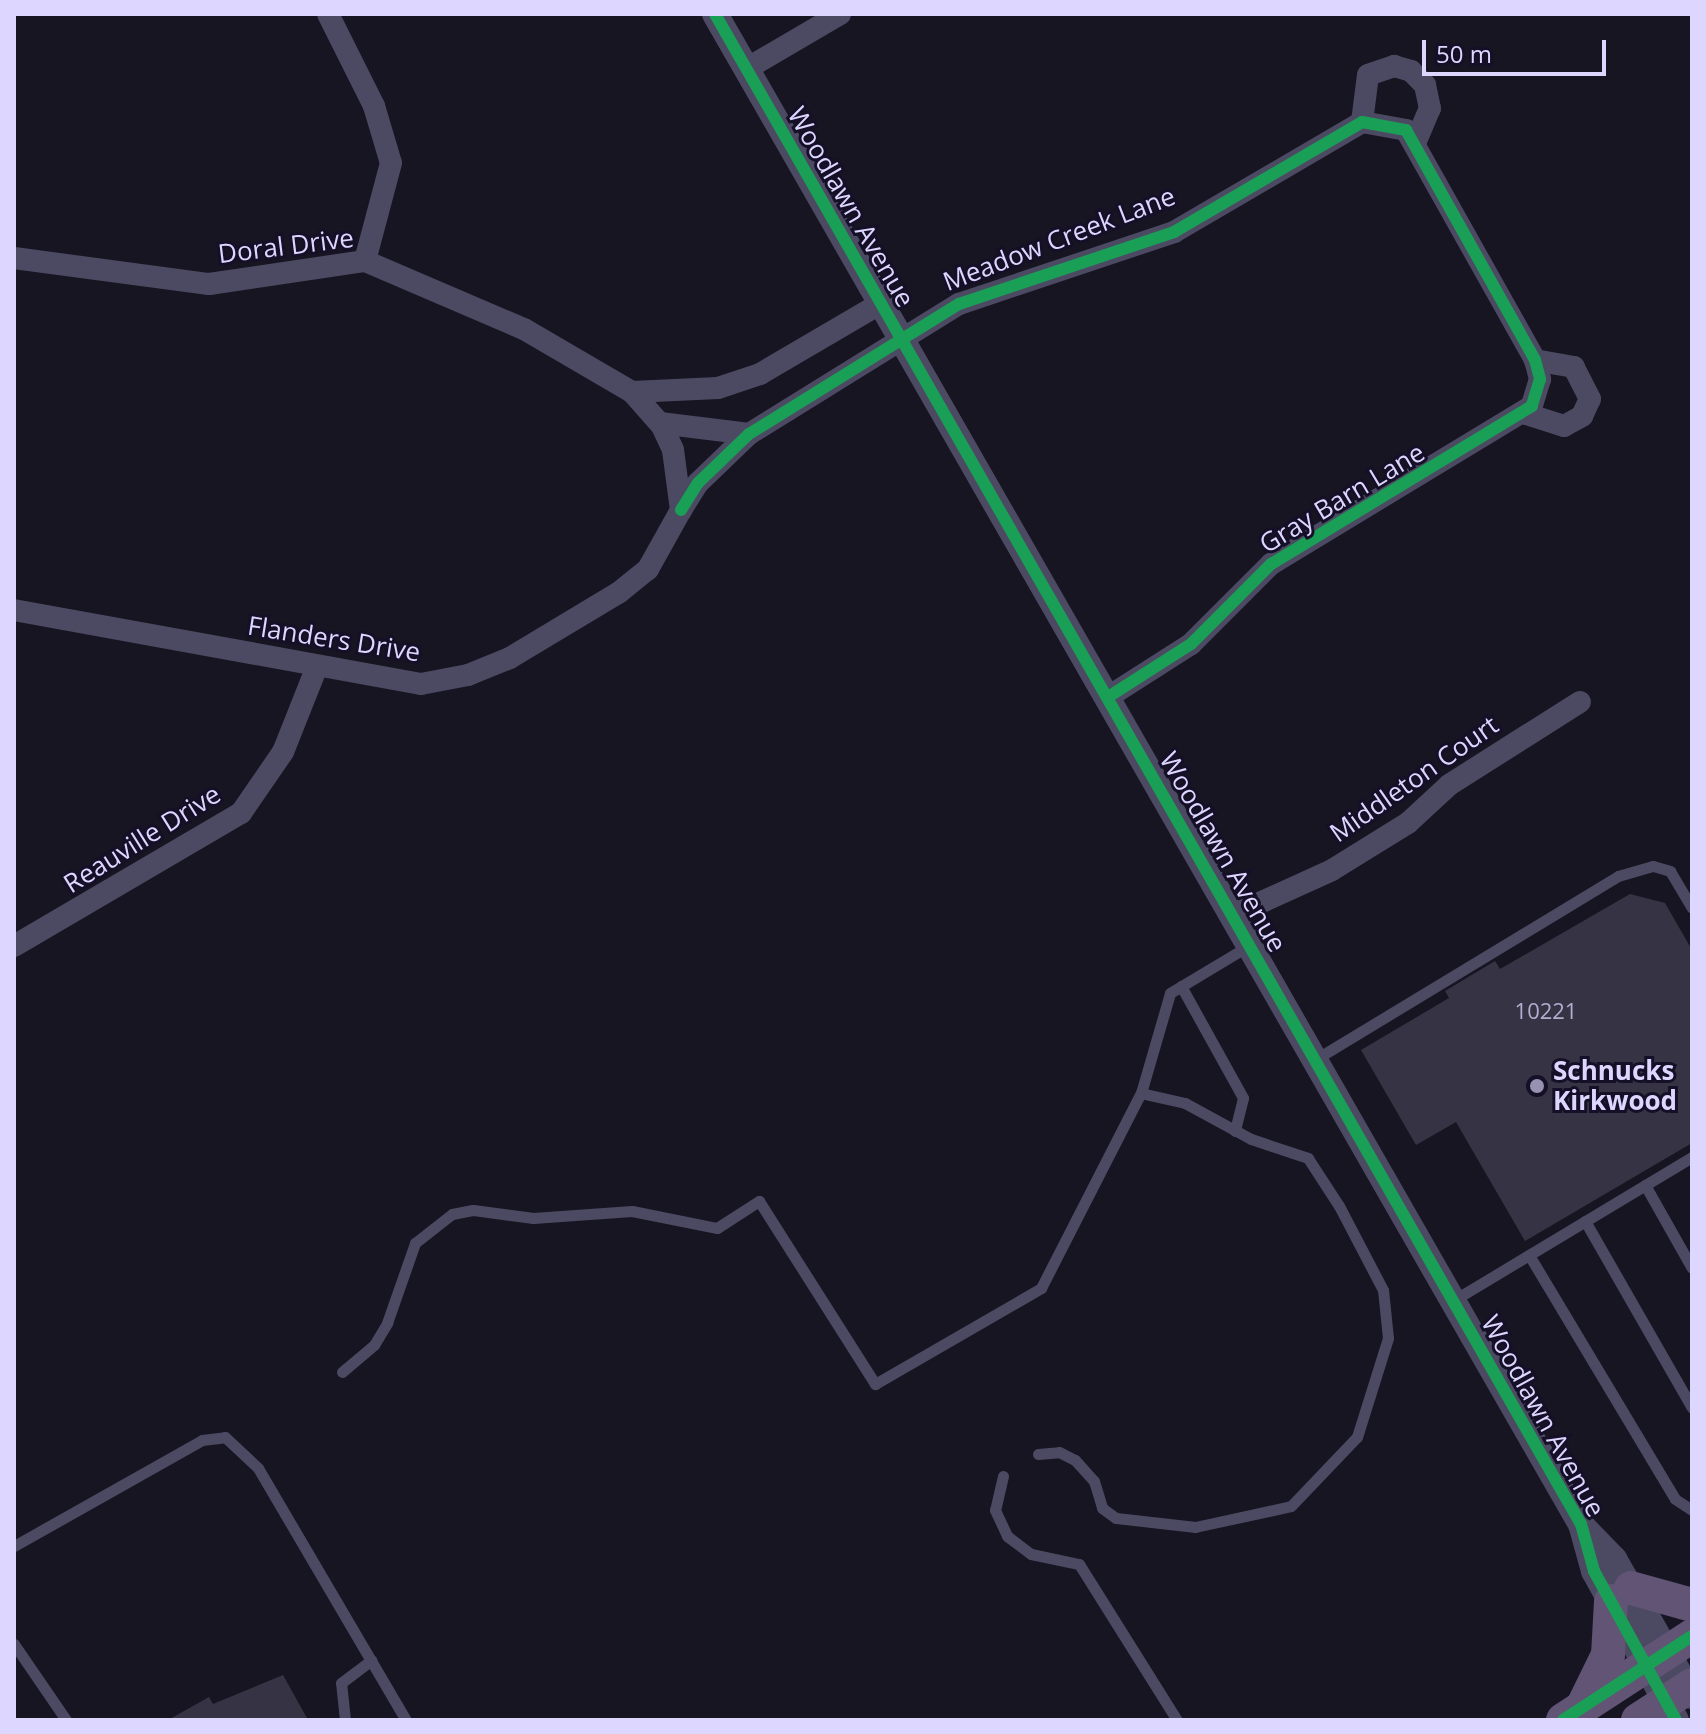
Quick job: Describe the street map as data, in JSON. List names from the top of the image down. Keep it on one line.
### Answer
{"streets":{"street":["Woodlawn Avenue","Meadow Creek Lane","Doral Drive","Gray Barn Lane","Flanders Drive","Middleton Court","Reauville Drive"]},"crossings":[["Woodlawn Avenue","Meadow Creek Lane"],["Woodlawn Avenue","Gray Barn Lane"],["Woodlawn Avenue","Flanders Drive"],["Woodlawn Avenue","Middleton Court"],["Meadow Creek Lane","Flanders Drive"],["Flanders Drive","Reauville Drive"]],"places":["Schnucks Kirkwood"],"house_numbers":["10221"],"scale_bar":"50 m"}
